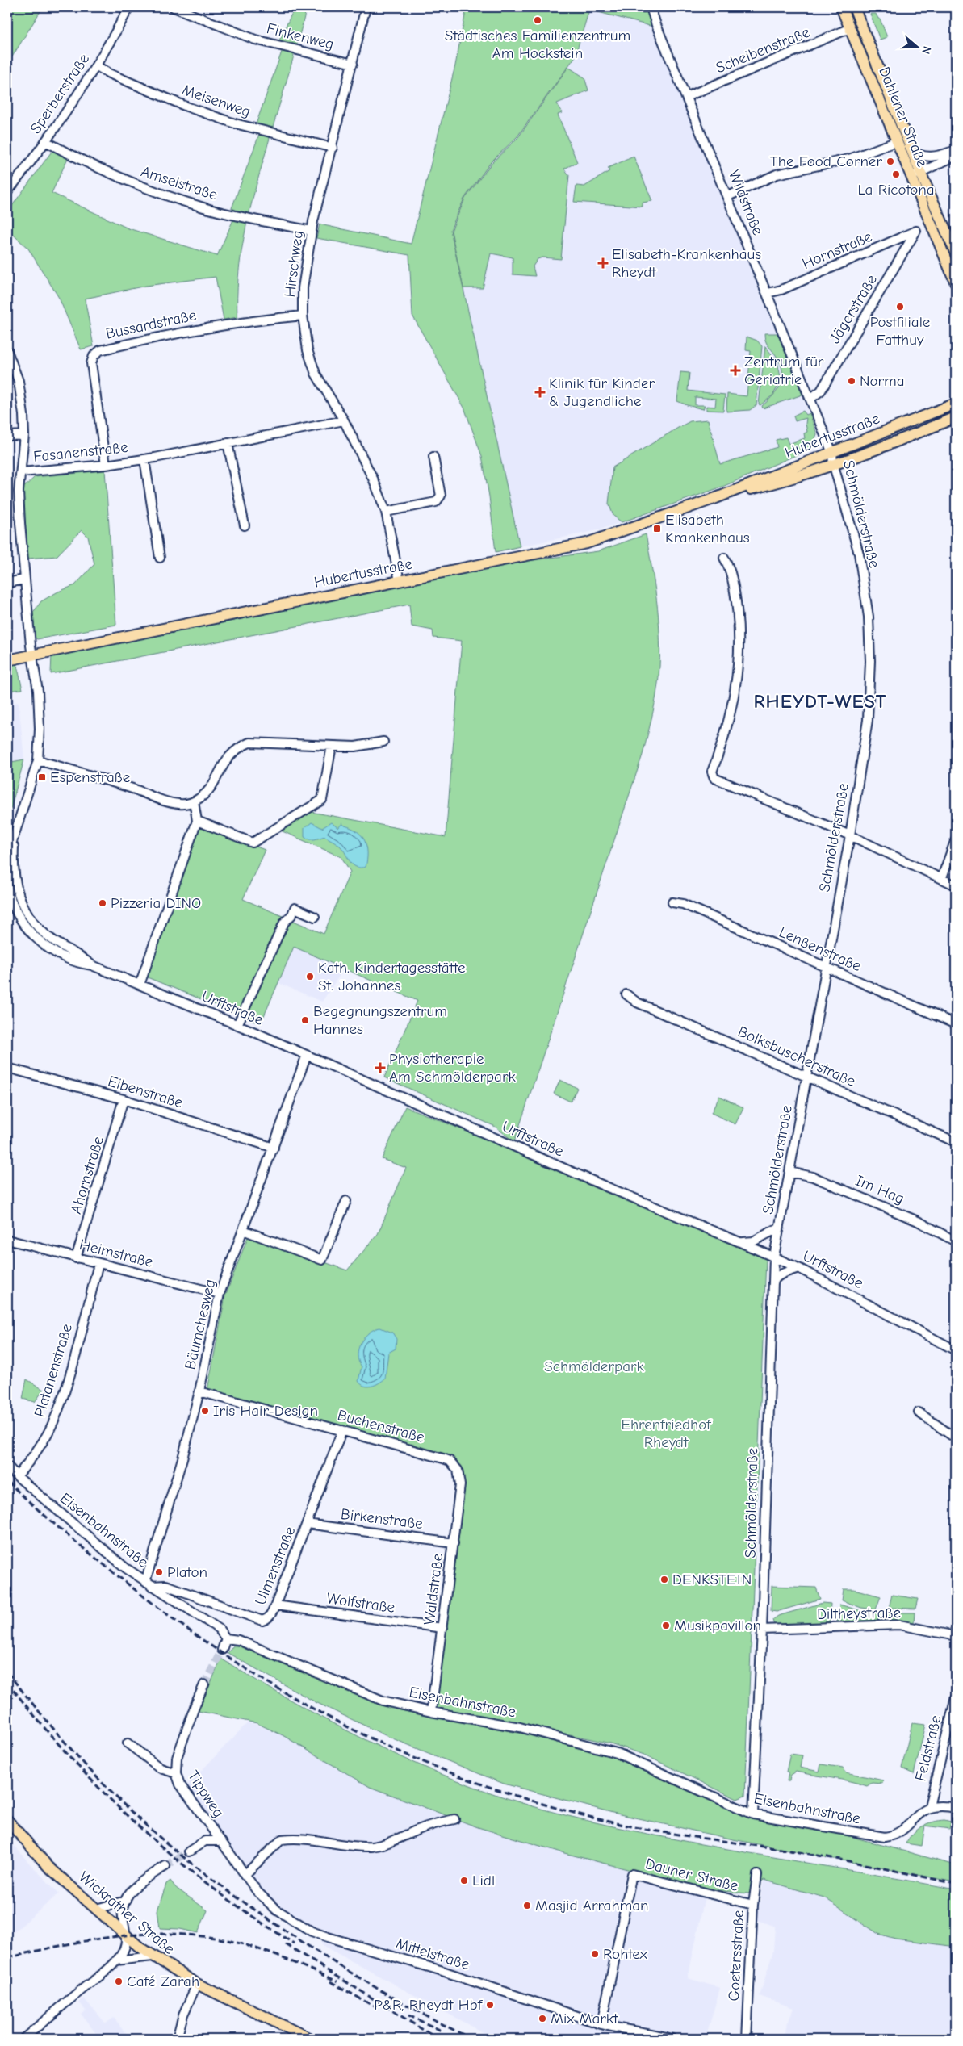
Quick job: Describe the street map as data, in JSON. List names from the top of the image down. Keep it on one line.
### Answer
{"streets":{"main road":["Dahlener Straße","Hubertusstraße","Wickrather Straße"],"street":["Finkenweg","Scheibenstraße","Sperberstraße","Meisenweg","Amselstraße","Wildstraße","Hornstraße","Hirschweg","Jägerstraße","Bussardstraße","Fasanenstraße","Schmölderstraße","Lenßenstraße","Urftstraße","Bolksbuscherstraße","Eibenstraße","Ahornstraße","Im Hag","Heimstraße","Bäumchesweg","Platanenstraße","Buchenstraße","Birkenstraße","Eisenbahnstraße","Ulmenstraße","Waldstraße","Wolfstraße","Diltheystraße","Feldstraße","Tippweg","Dauner Straße","Mittelstraße","Goetersstraße"]},"crossings":[["Finkenweg","Hirschweg"],["Scheibenstraße","Dahlener Straße"],["Scheibenstraße","Wildstraße"],["Sperberstraße","Meisenweg"],["Sperberstraße","Amselstraße"],["Meisenweg","Hirschweg"],["Amselstraße","Hirschweg"],["Wildstraße","Hornstraße"],["Wildstraße","Jägerstraße"],["Wildstraße","Hubertusstraße"],["Wildstraße","Schmölderstraße"],["Hornstraße","Jägerstraße"],["Hirschweg","Bussardstraße"],["Hirschweg","Hubertusstraße"],["Hirschweg","Fasanenstraße"],["Bussardstraße","Fasanenstraße"],["Hubertusstraße","Schmölderstraße"],["Hubertusstraße","Urftstraße"],["Fasanenstraße","Urftstraße"],["Schmölderstraße","Lenßenstraße"],["Schmölderstraße","Urftstraße"],["Schmölderstraße","Bolksbuscherstraße"],["Schmölderstraße","Im Hag"],["Schmölderstraße","Eisenbahnstraße"],["Schmölderstraße","Diltheystraße"],["Urftstraße","Bäumchesweg"],["Eibenstraße","Ahornstraße"],["Eibenstraße","Bäumchesweg"],["Ahornstraße","Heimstraße"],["Heimstraße","Bäumchesweg"],["Heimstraße","Platanenstraße"],["Bäumchesweg","Buchenstraße"],["Bäumchesweg","Eisenbahnstraße"],["Bäumchesweg","Ulmenstraße"],["Platanenstraße","Eisenbahnstraße"],["Buchenstraße","Ulmenstraße"],["Buchenstraße","Waldstraße"],["Birkenstraße","Ulmenstraße"],["Birkenstraße","Waldstraße"],["Eisenbahnstraße","Ulmenstraße"],["Eisenbahnstraße","Waldstraße"],["Eisenbahnstraße","Feldstraße"],["Ulmenstraße","Wolfstraße"],["Waldstraße","Wolfstraße"],["Tippweg","Mittelstraße"],["Dauner Straße","Mittelstraße"],["Dauner Straße","Goetersstraße"]],"districts":["RHEYDT-WEST"],"parks":["Schmölderpark","Ehrenfriedhof Rheydt"],"places":{"other":["Städtisches Familienzentrum Am Hockstein","The Food Corner","La Ricotona","Postfiliale Fatthuy","Norma","Pizzeria DINO","Kath. Kindertagesstätte St. Johannes","Begegnungszentrum Hannes","Iris Hair-Design","Platon","DENKSTEIN","Musikpavillon","Lidl","Masjid Arrahman","Rohtex","Café Zarah","P&R, Rheydt Hbf","Mix Markt"],"health":["Elisabeth-Krankenhaus Rheydt","Zentrum für Geriatrie","Klinik für Kinder & Jugendliche","Physiotherapie Am Schmölderpark"],"transit":["Elisabeth Krankenhaus","Espenstraße"]},"north":"right"}
